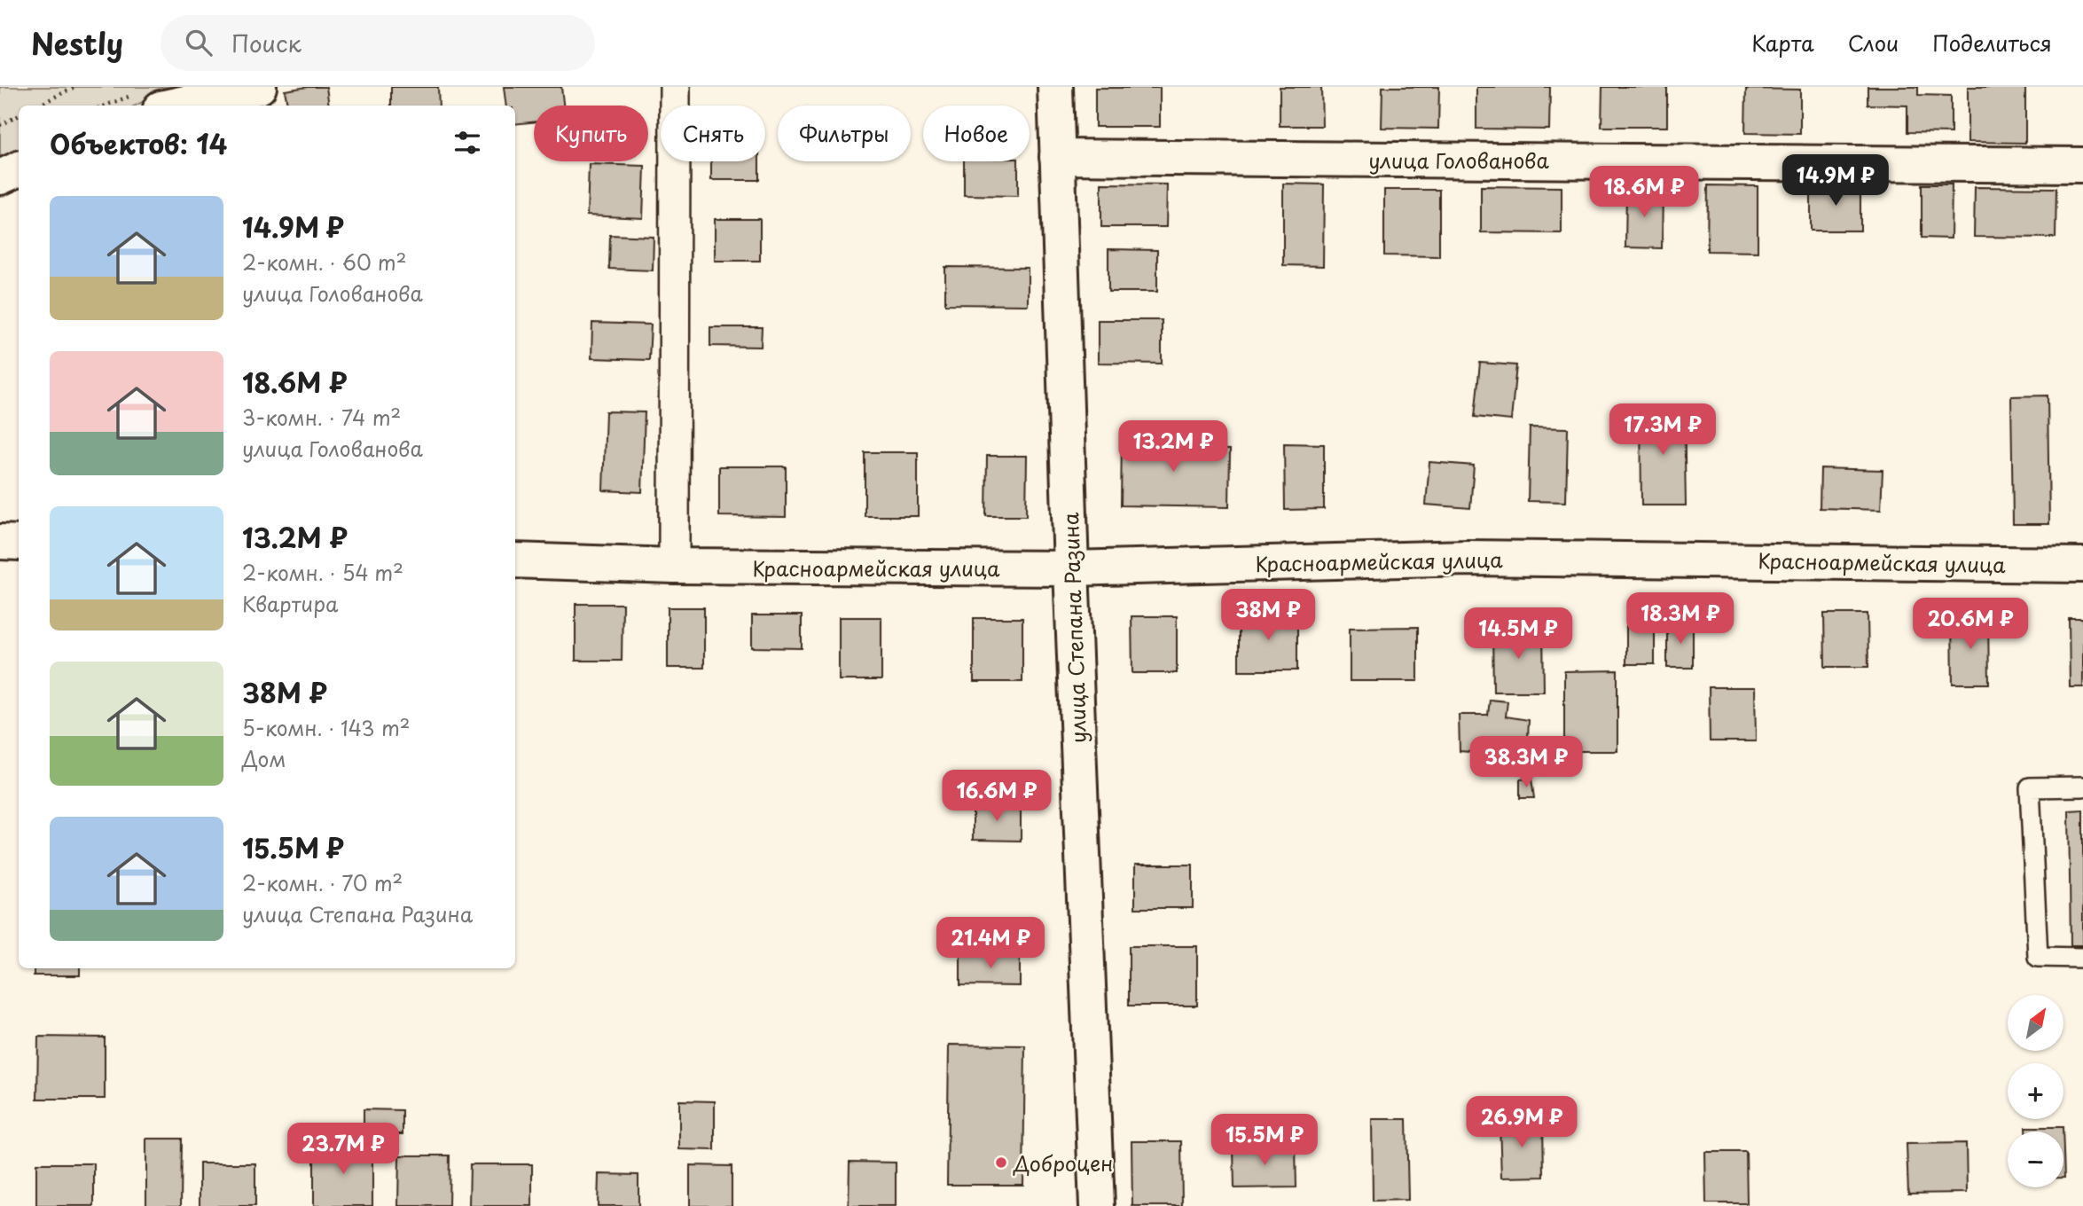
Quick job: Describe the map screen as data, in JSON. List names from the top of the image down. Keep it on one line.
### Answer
{"streets":{"street":["улица Голованова","Красноармейская улица","улица Степана Разина"]},"crossings":[["улица Голованова","улица Степана Разина"],["Красноармейская улица","улица Степана Разина"]],"places":["Доброцен"],"north":"top right","page":{"header":"Nestly","search":"Поиск","nav":["Карта","Слои","Поделиться"],"chip":["Купить","Снять","Фильтры","Новое"],"heading":"Объектов: 14","price":["14.9M ₽","18.6M ₽","17.3M ₽","13.2M ₽","38M ₽","18.3M ₽","20.6M ₽","14.5M ₽","38.3M ₽","16.6M ₽","21.4M ₽","26.9M ₽","15.5M ₽","23.7M ₽"],"list":[{"name":"14.9M ₽","note":"2-комн. · 60 m² · улица Голованова"},{"name":"18.6M ₽","note":"3-комн. · 74 m² · улица Голованова"},{"name":"13.2M ₽","note":"2-комн. · 54 m² · Квартира"},{"name":"38M ₽","note":"5-комн. · 143 m² · Дом"},{"name":"15.5M ₽","note":"2-комн. · 70 m² · улица Степана Разина"}],"map_buttons":["+","−"]}}
